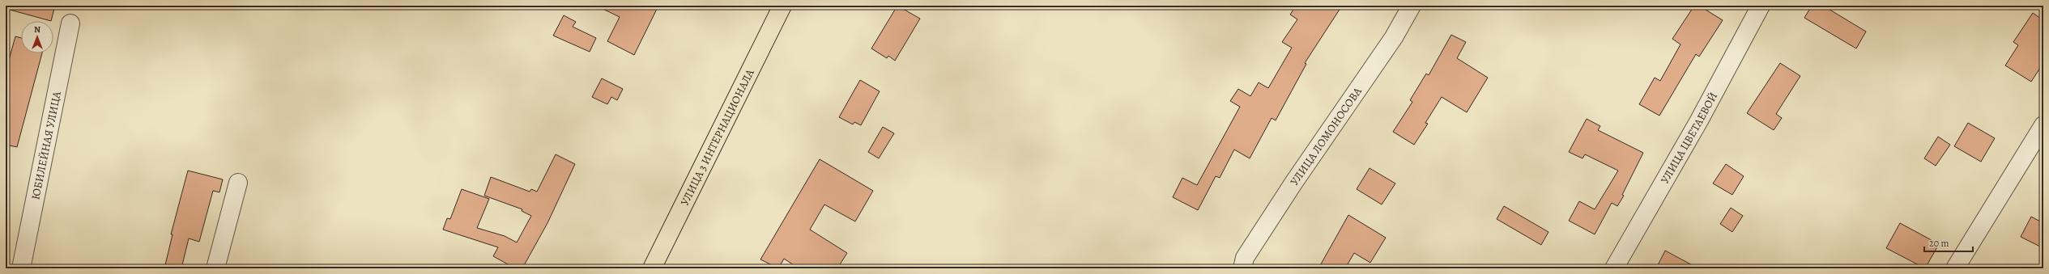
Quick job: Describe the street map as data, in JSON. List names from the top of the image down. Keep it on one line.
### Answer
{"streets":{"main road":["УЛИЦА 3 ИНТЕРНАЦИОНАЛА"],"street":["УЛИЦА ЛОМОНОСОВА","УЛИЦА ЦВЕТАЕВОЙ","ЮБИЛЕЙНАЯ УЛИЦА"]},"scale_bar":"20 m","north":"top"}
